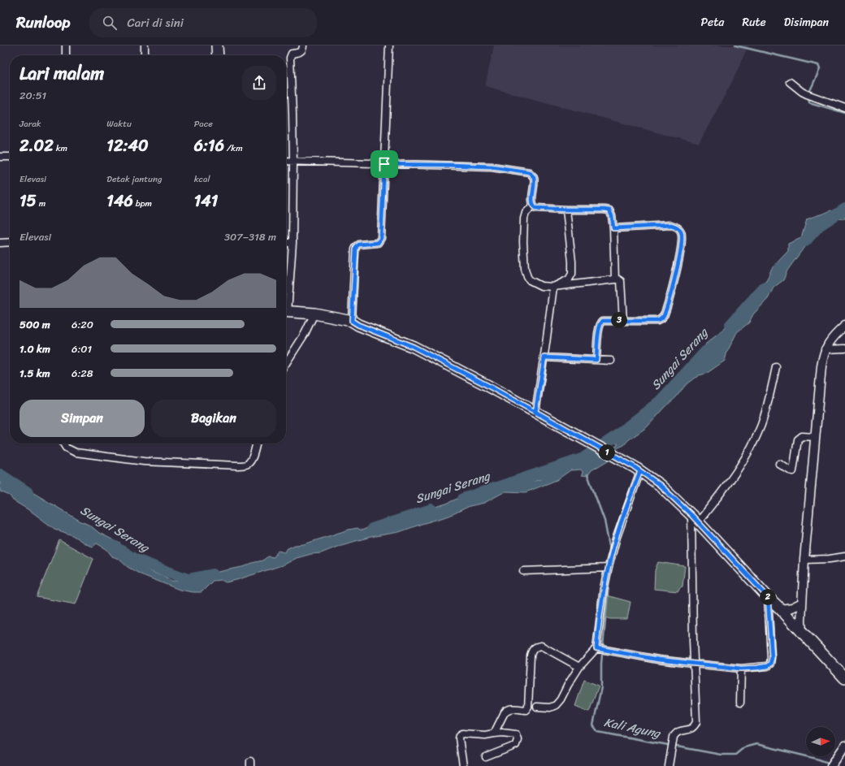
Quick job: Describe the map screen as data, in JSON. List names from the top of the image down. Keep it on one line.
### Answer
{"water":["Sungai Serang","Kali Agung"],"north":"right","page":{"header":"Runloop","search":"Cari di sini","nav":["Peta","Rute","Disimpan"],"heading":["Lari malam","20:51"],"stats":[["Jarak","2.02 km"],["Waktu","12:40"],["Pace","6:16 /km"],["Elevasi","15 m"],["Detak jantung","146 bpm"],["kcal","141"]],"chart":["Elevasi","307–318 m"],"pins":["3","1","2"],"list":[{"name":"500 m","note":"6:20"},{"name":"1.0 km","note":"6:01"},{"name":"1.5 km","note":"6:28"}],"buttons":["Simpan","Bagikan"]}}
